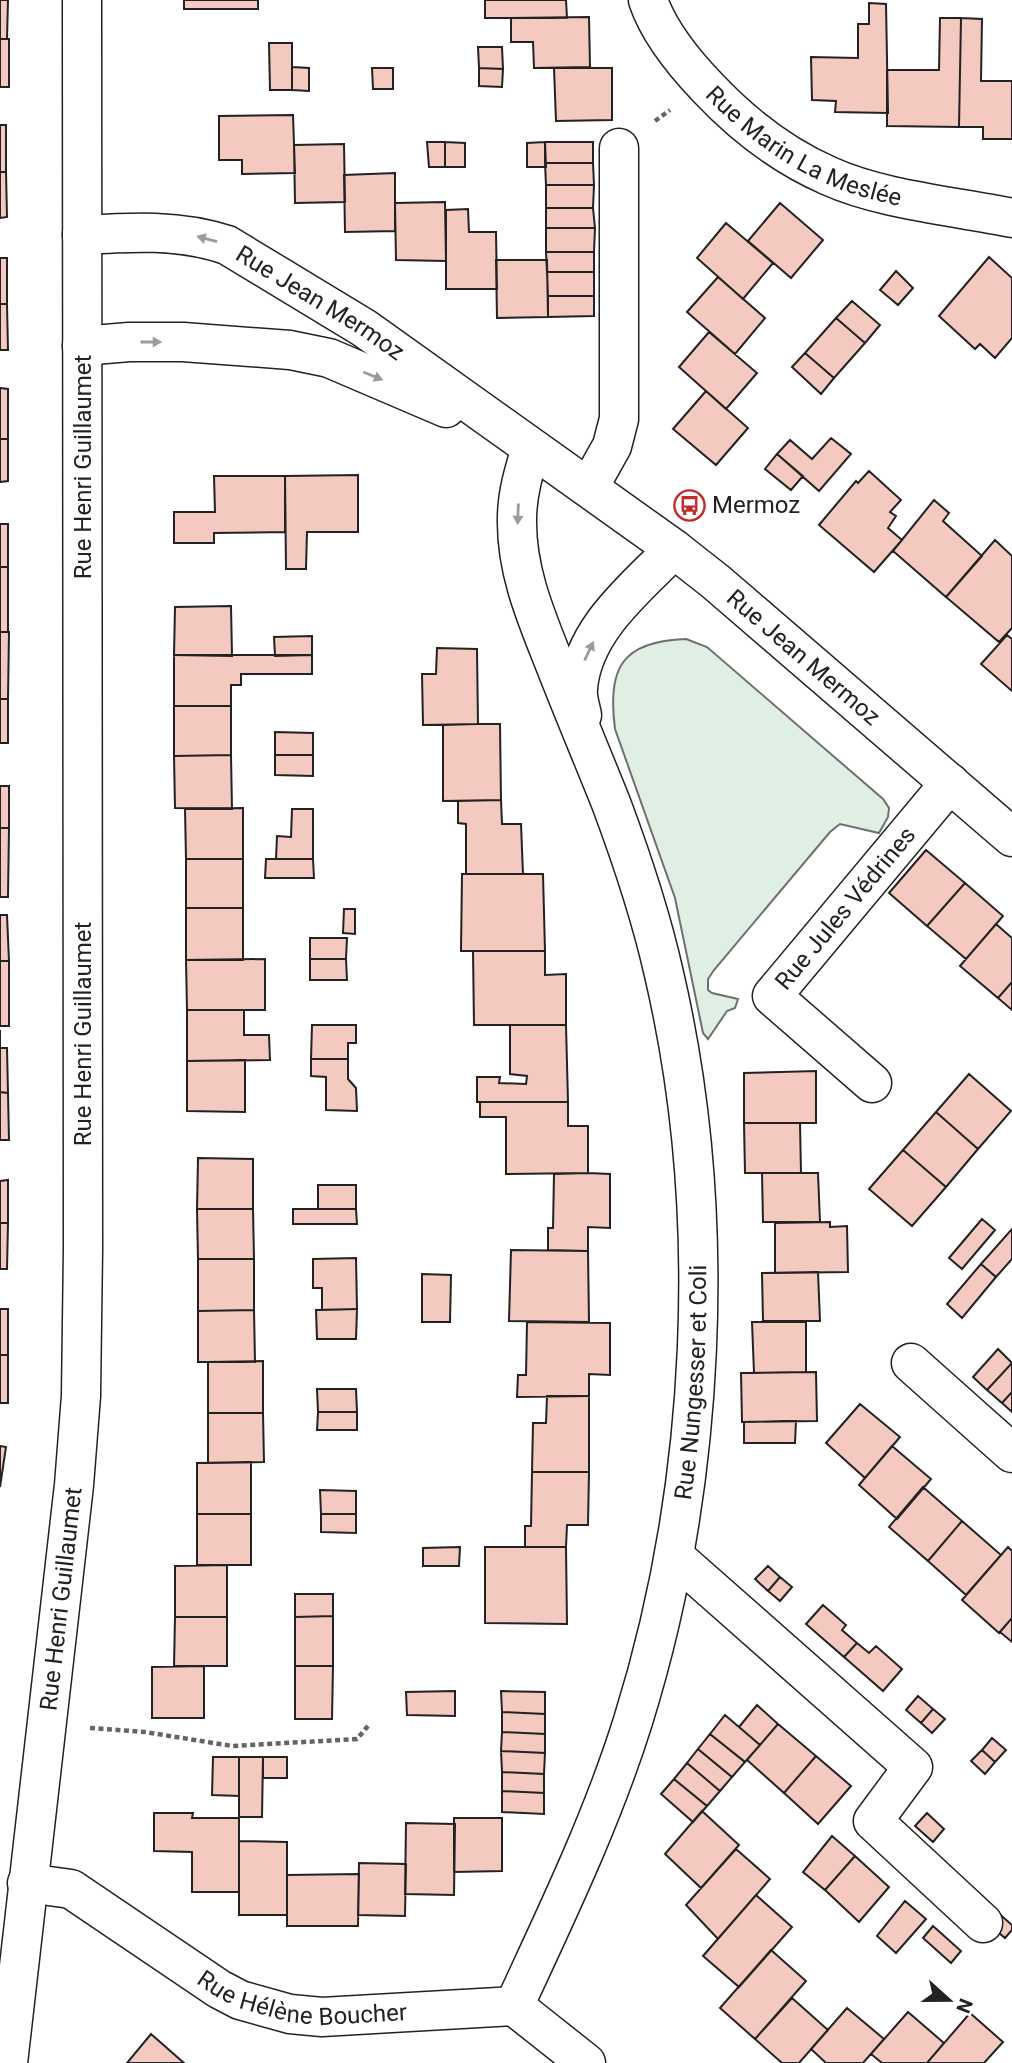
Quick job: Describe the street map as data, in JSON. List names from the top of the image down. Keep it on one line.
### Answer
{"streets":{"street":["Rue Marin La Meslée","Rue Jean Mermoz","Rue Henri Guillaumet","Rue Jules Védrines","Rue Nungesser et Coli","Rue Hélène Boucher"]},"crossings":[["Rue Jean Mermoz","Rue Henri Guillaumet"],["Rue Jean Mermoz","Rue Jules Védrines"],["Rue Jean Mermoz","Rue Nungesser et Coli"],["Rue Henri Guillaumet","Rue Hélène Boucher"],["Rue Nungesser et Coli","Rue Hélène Boucher"]],"places":{"bus stop":["Mermoz"]},"north":"right"}
